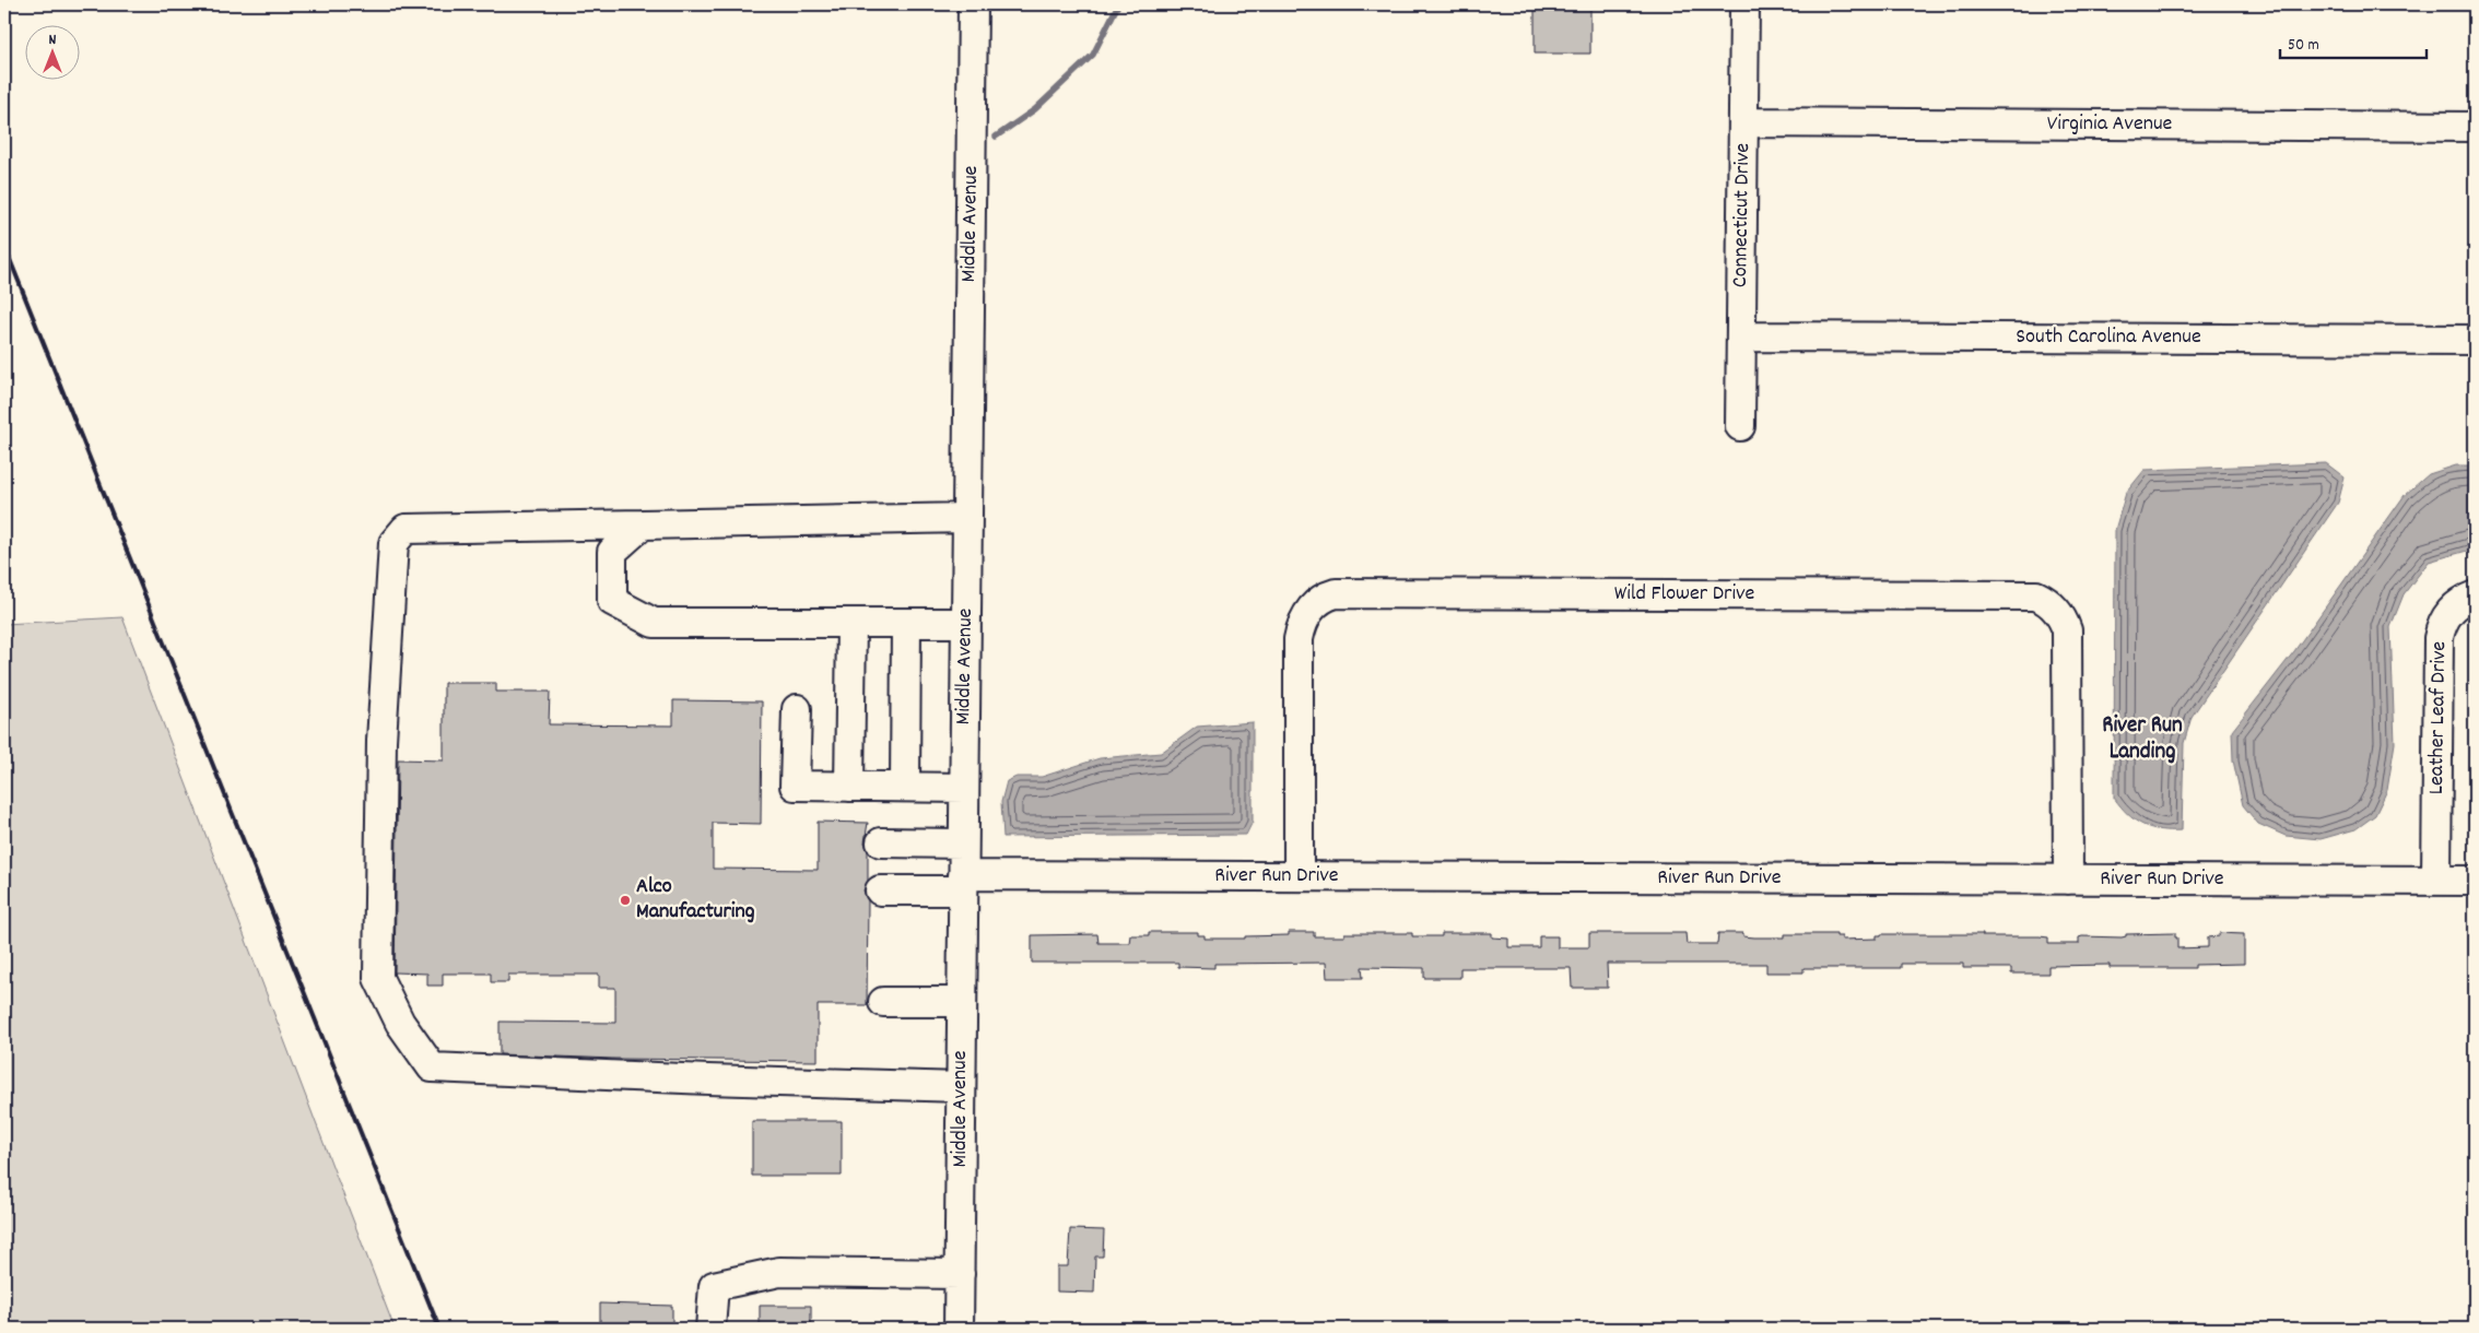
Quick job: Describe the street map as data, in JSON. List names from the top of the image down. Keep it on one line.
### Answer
{"streets":{"street":["Virginia Avenue","Connecticut Drive","Middle Avenue","South Carolina Avenue","Wild Flower Drive","Leather Leaf Drive","River Run Drive"]},"crossings":[["Virginia Avenue","Connecticut Drive"],["Connecticut Drive","South Carolina Avenue"],["Middle Avenue","River Run Drive"],["Wild Flower Drive","River Run Drive"],["Leather Leaf Drive","River Run Drive"]],"districts":["River Run Landing"],"places":["Alco Manufacturing"],"scale_bar":"50 m","north":"top"}
